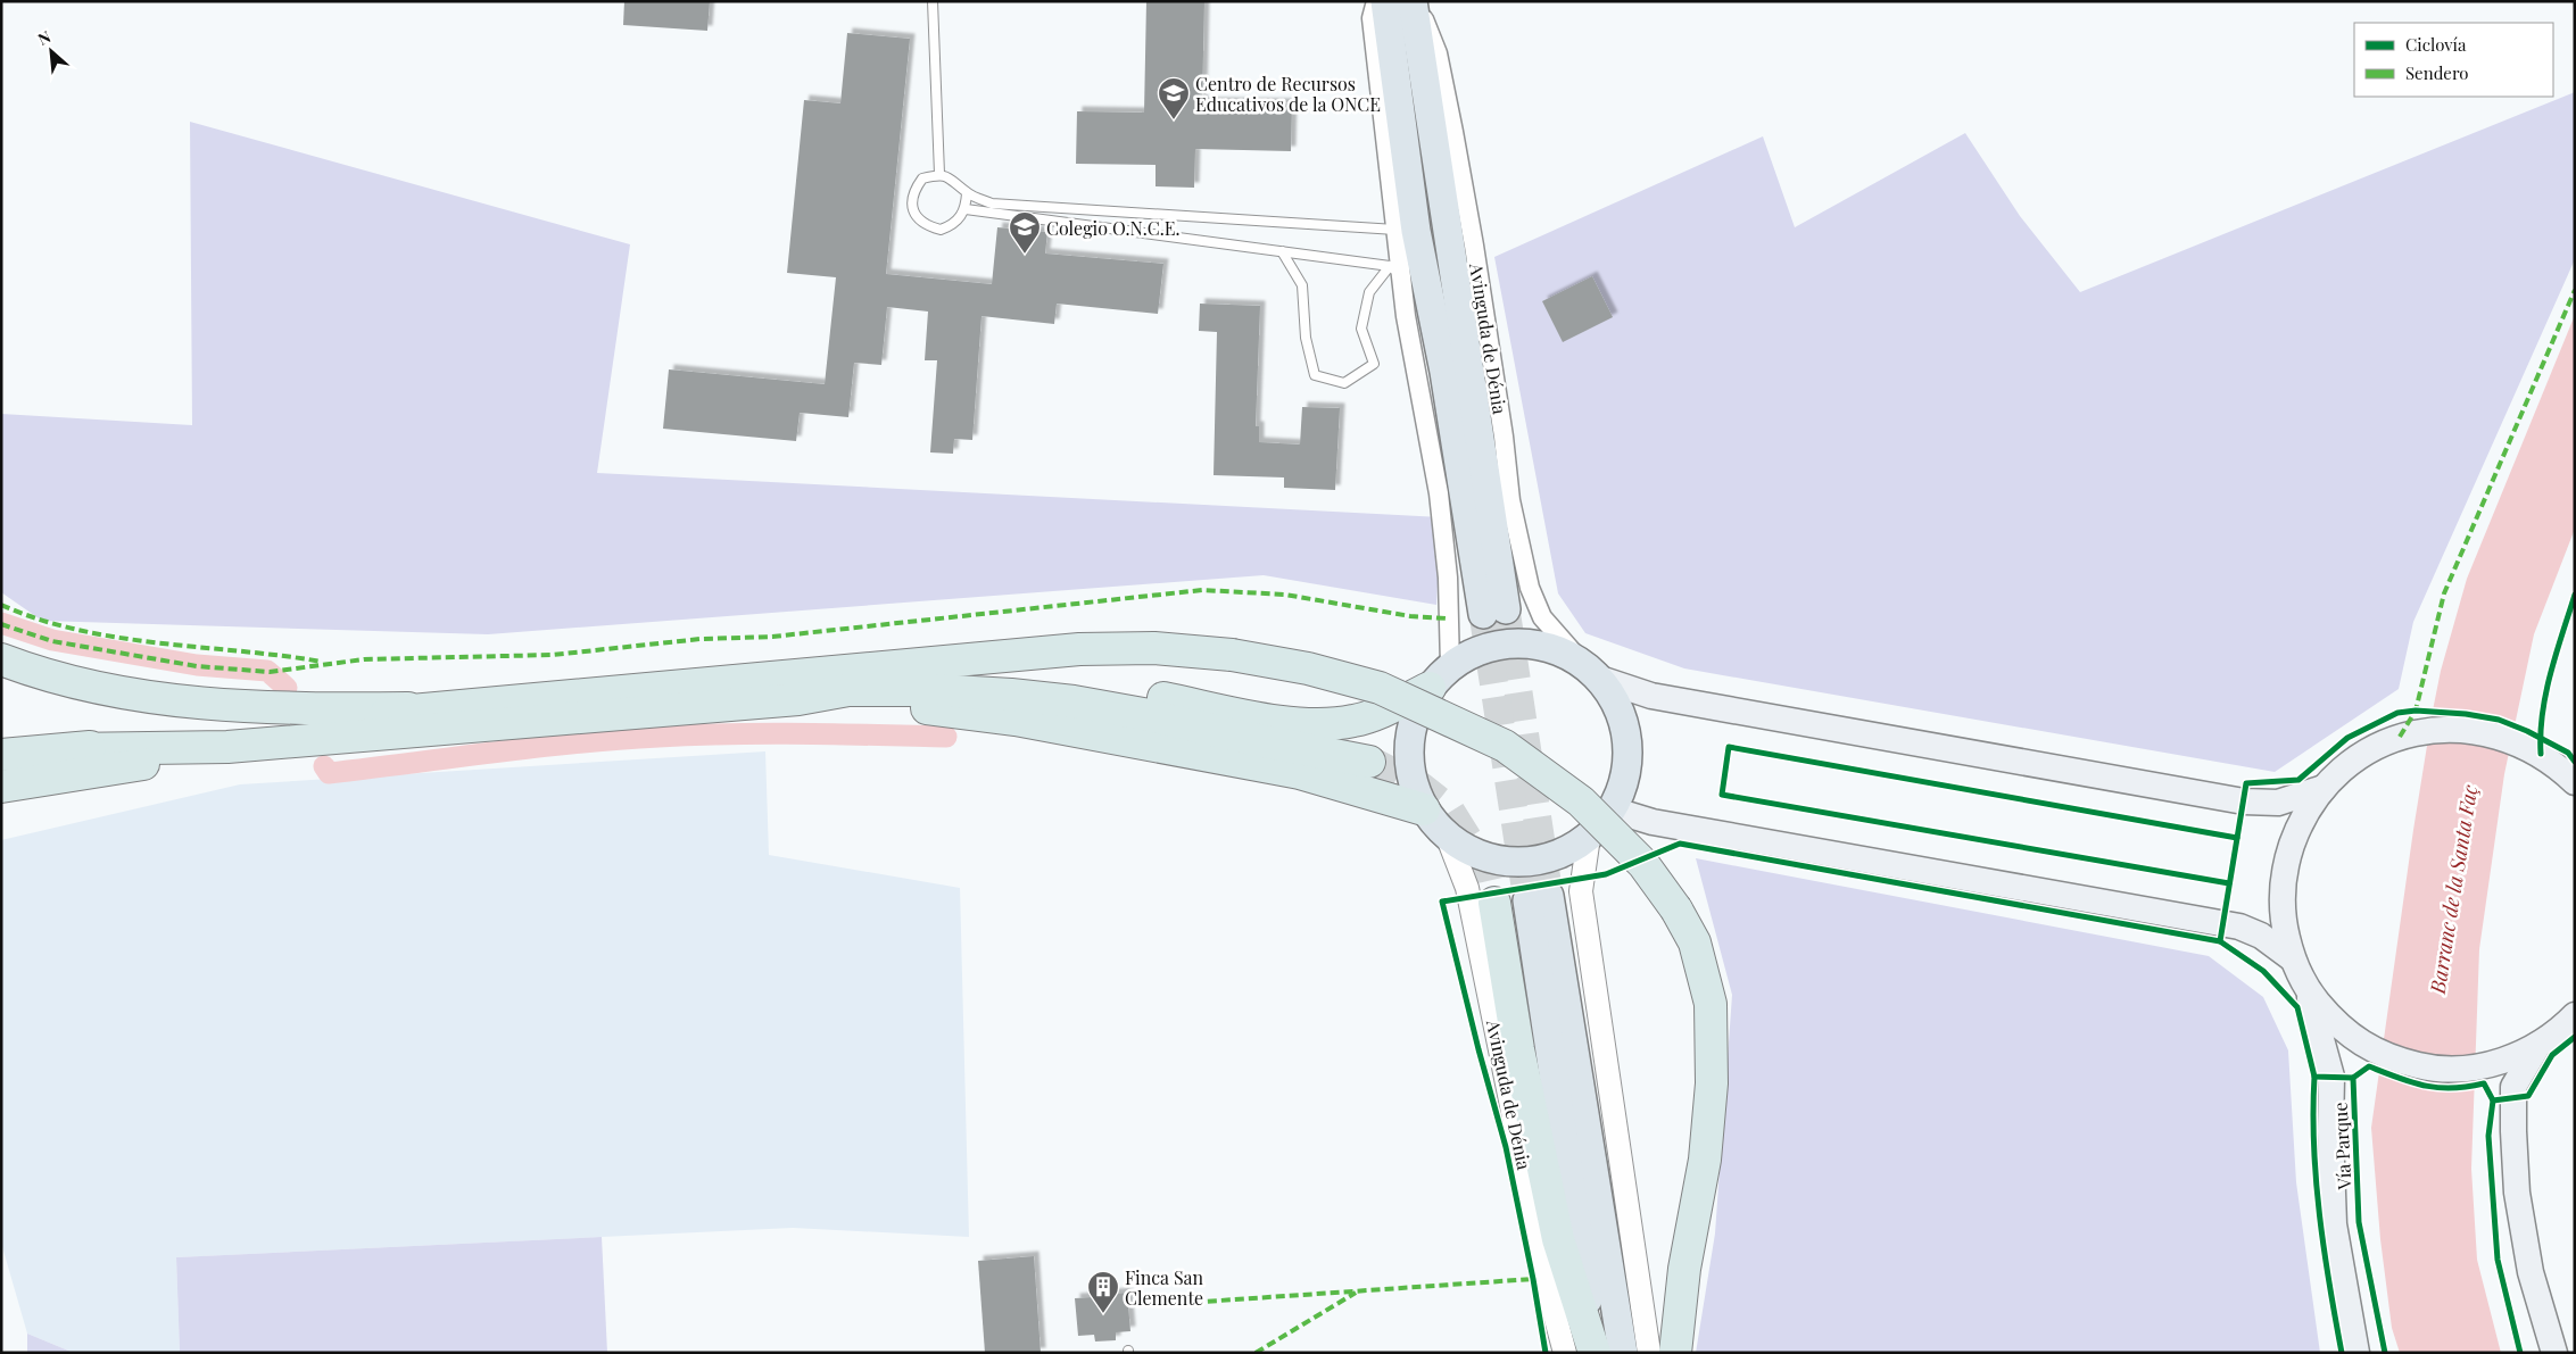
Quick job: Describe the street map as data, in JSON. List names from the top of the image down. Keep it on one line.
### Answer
{"streets":{"main road":["Avinguda de Dénia"],"cycle path":["Vía Parque"]},"water":["Barranc de la Santa Faç"],"places":{"school or university":["Centro de Recursos Educativos de la ONCE","Colegio O.N.C.E."],"building":["Finca San Clemente"]},"legend":["Ciclovía","Sendero"],"north":"top left"}
